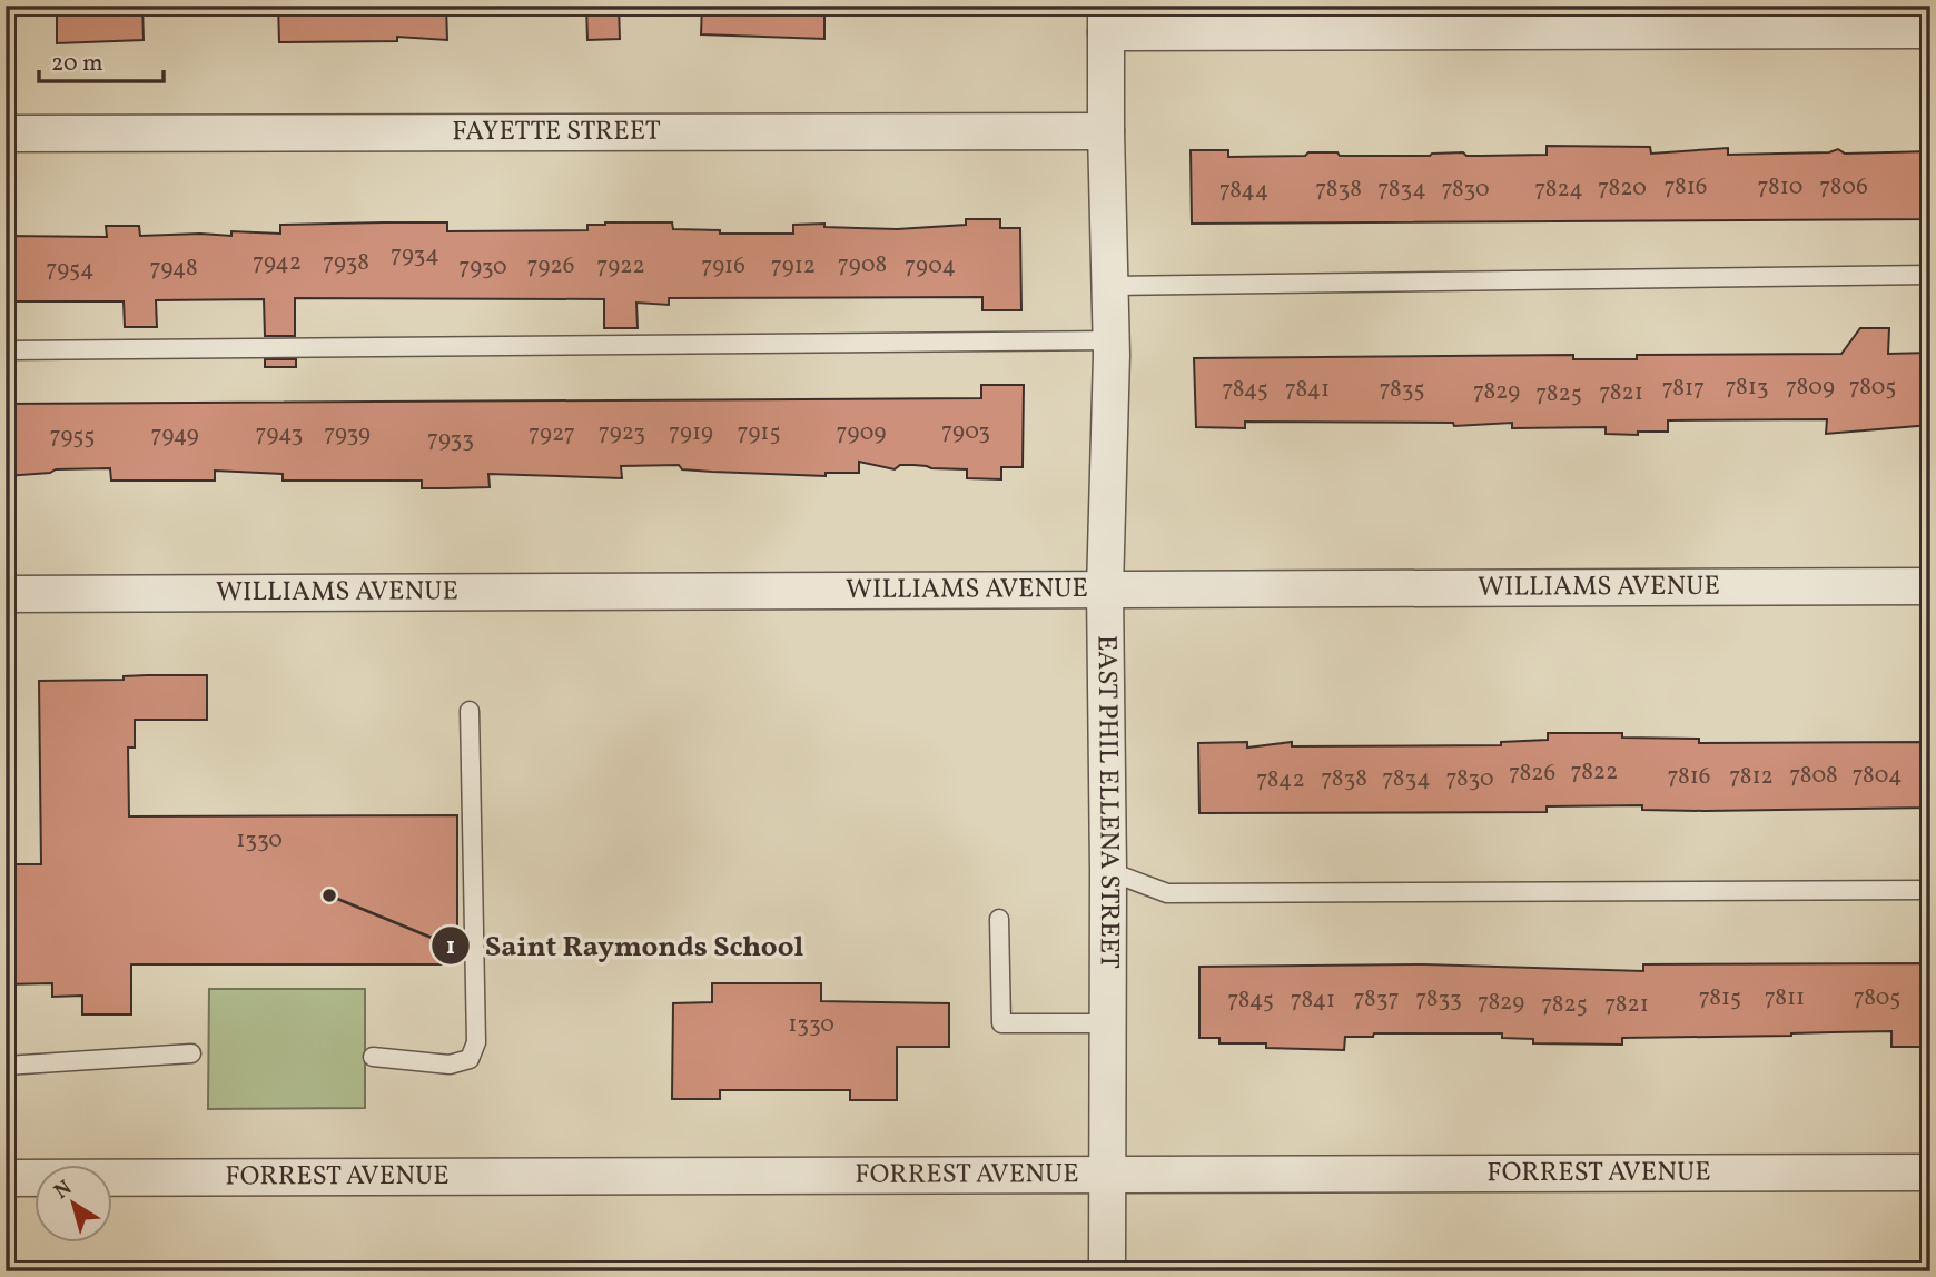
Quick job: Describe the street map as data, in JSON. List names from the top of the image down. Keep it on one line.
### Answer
{"streets":{"street":["FAYETTE STREET","WILLIAMS AVENUE","EAST PHIL ELLENA STREET","FORREST AVENUE"]},"crossings":[["FAYETTE STREET","EAST PHIL ELLENA STREET"],["WILLIAMS AVENUE","EAST PHIL ELLENA STREET"],["EAST PHIL ELLENA STREET","FORREST AVENUE"]],"places":["Saint Raymonds School"],"house_numbers":["7816","7810","7806","7820","7838","7834","7830","7824","7844","7934","7942","7938","7908","7926","7922","7916","7912","7904","7930","7948","7954","7813","7809","7805","7817","7845","7841","7835","7829","7821","7825","7903","7923","7919","7915","7909","7943","7939","7927","7949","7955","7933","7822","7826","7808","7804","7816","7812","7838","7834","7830","7842","1330","7815","7811","7805","7837","7833","7845","7841","7829","7825","7821","1330"],"scale_bar":"20 m","north":"top left"}
